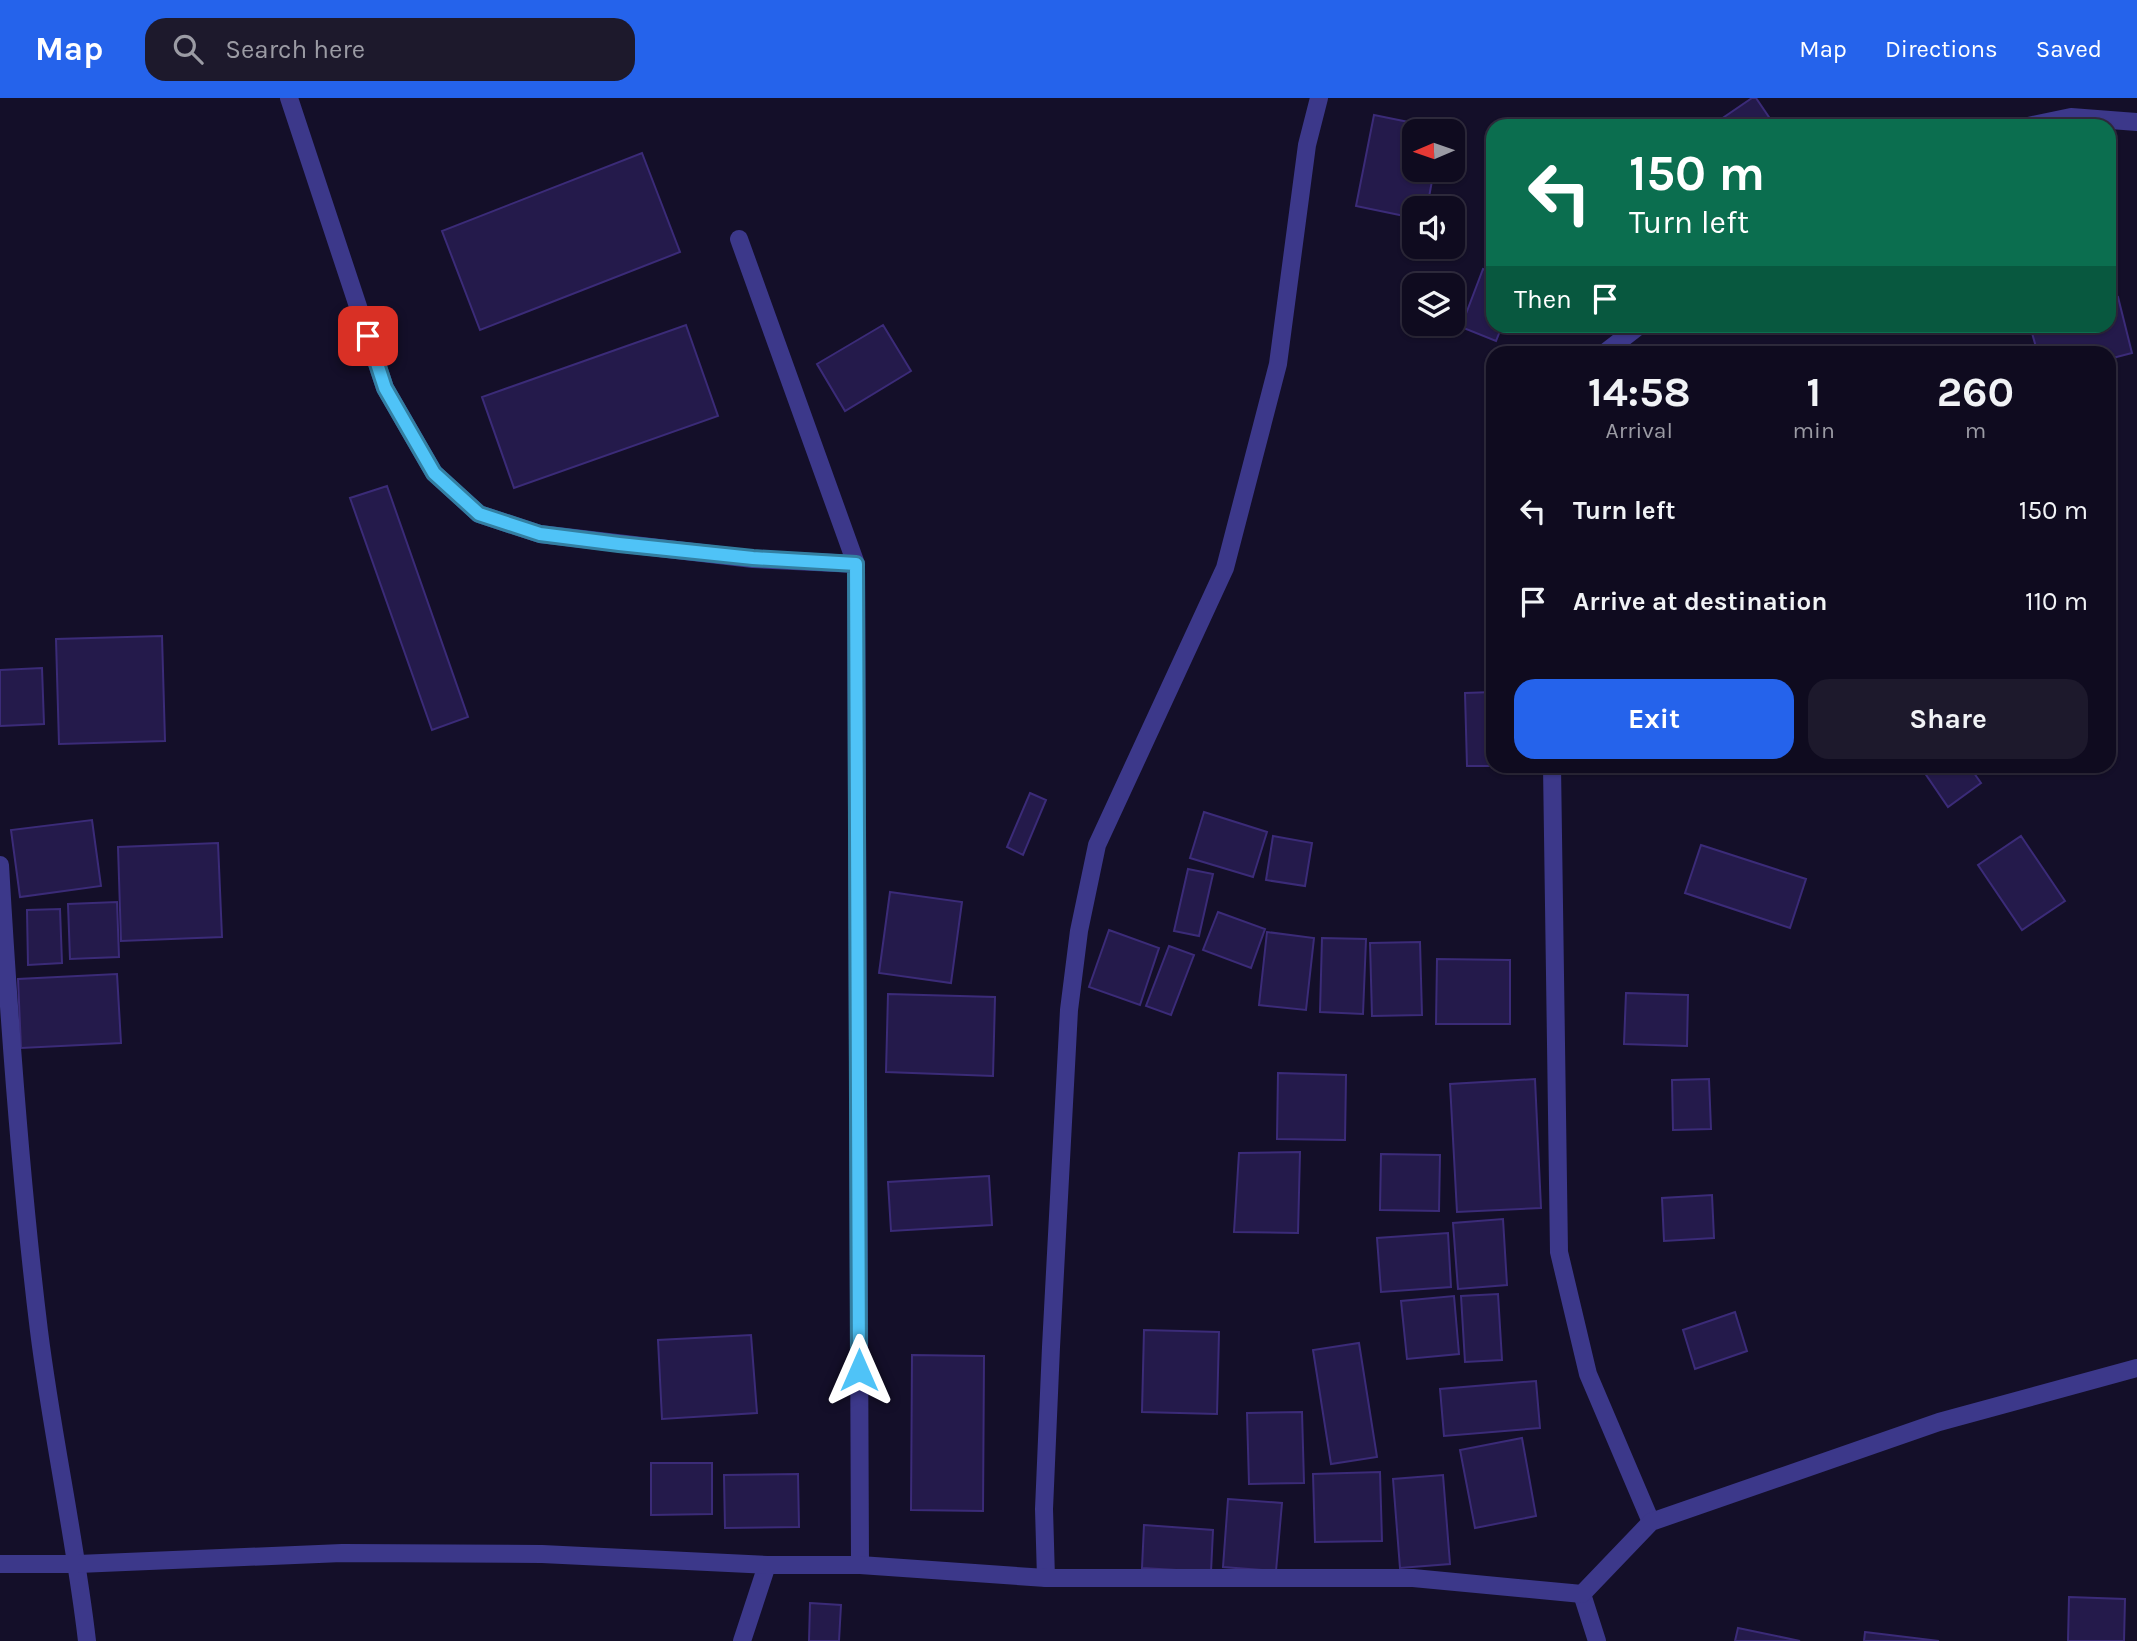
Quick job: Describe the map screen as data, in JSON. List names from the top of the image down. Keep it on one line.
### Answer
{"north":"left","page":{"header":"Map","search":"Search here","nav":["Map","Directions","Saved"],"turn":["150 m","Turn left"],"then":"Then","eta":["14:58","Arrival","1","min","260","m"],"list":[{"name":"Turn left","value":"150 m"},{"name":"Arrive at destination","value":"110 m"}],"buttons":["Exit","Share"]}}
